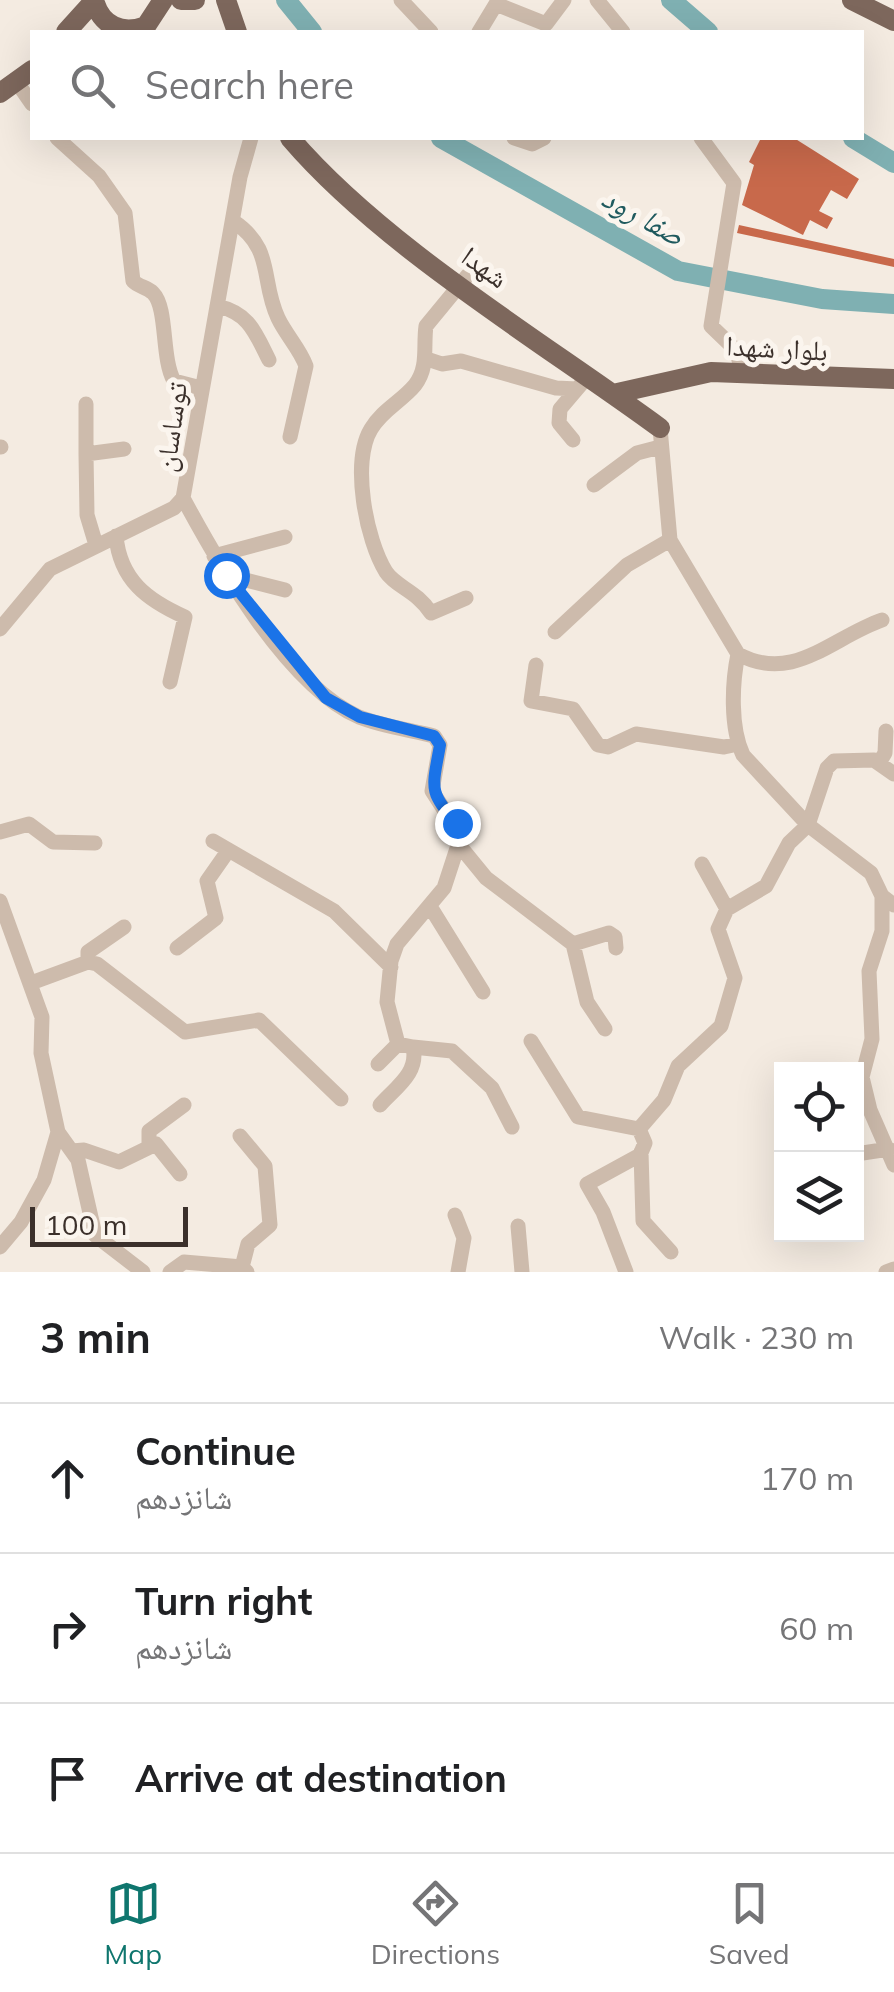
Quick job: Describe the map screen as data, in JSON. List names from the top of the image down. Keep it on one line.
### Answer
{"streets":{"main road":["شهدا","بلوار شهدا"],"street":["توساسان"]},"crossings":[["شهدا","بلوار شهدا"]],"water":["صفا رود"],"scale_bar":"100 m","page":{"search":"Search here","scale":"100 m","heading":["3 min","Walk · 230 m"],"list":[["Continue","شانزدهم","170 m"],["Turn right","شانزدهم","60 m"],"Arrive at destination"],"nav":["Map","Directions","Saved"]}}
